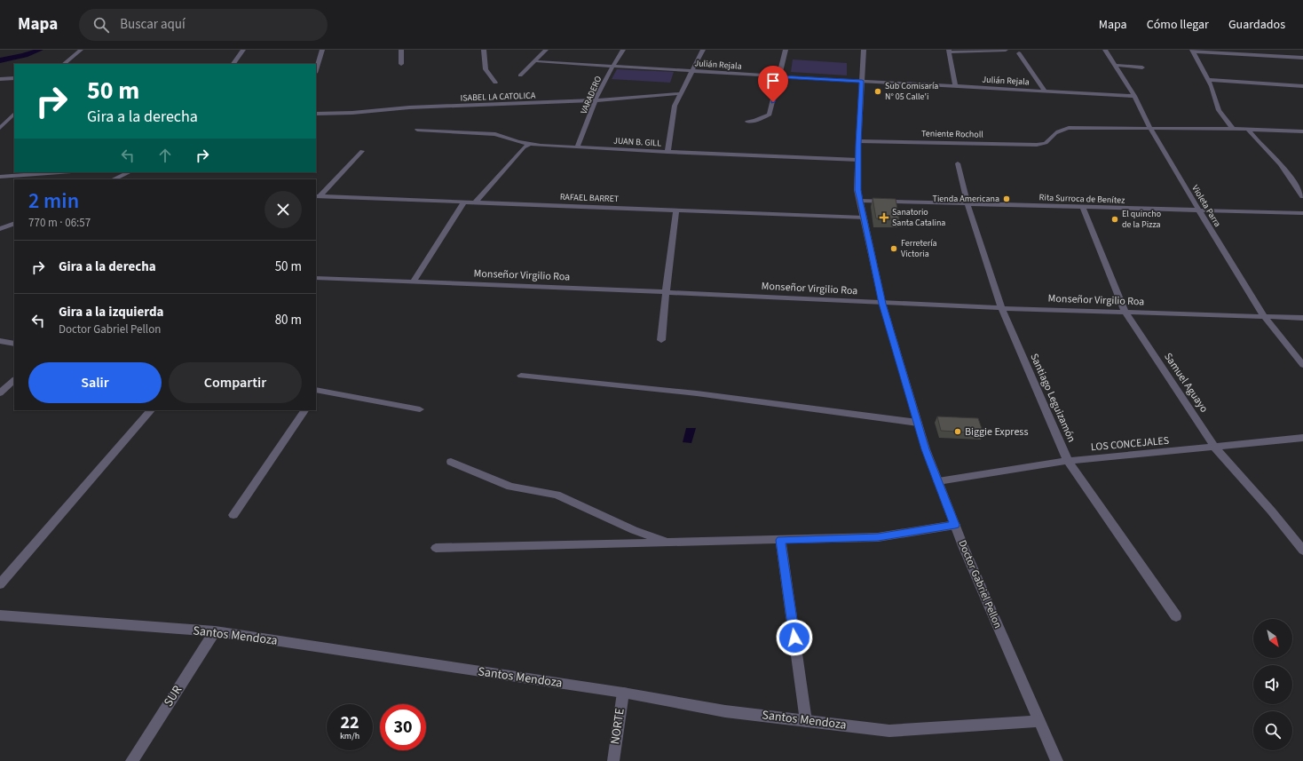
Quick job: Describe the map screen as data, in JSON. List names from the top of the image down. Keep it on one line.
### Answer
{"streets":{"street":["Julián Rejala","VARADERO","ISABEL LA CATOLICA","Teniente Rocholl","JUAN B. GILL","RAFAEL BARRET","Rita Surroca de Benítez","Violeta Parra","Monseñor Virgilio Roa","Samuel Aguayo","Santiago Leguizamón","LOS CONCEJALES","Doctor Gabriel Pellon","Santos Mendoza","SUR","NORTE"]},"crossings":[["Julián Rejala","VARADERO"],["Julián Rejala","Violeta Parra"],["Julián Rejala","Doctor Gabriel Pellon"],["VARADERO","ISABEL LA CATOLICA"],["VARADERO","JUAN B. GILL"],["Teniente Rocholl","Violeta Parra"],["Teniente Rocholl","Doctor Gabriel Pellon"],["JUAN B. GILL","Doctor Gabriel Pellon"],["RAFAEL BARRET","Doctor Gabriel Pellon"],["Rita Surroca de Benítez","Violeta Parra"],["Rita Surroca de Benítez","Samuel Aguayo"],["Rita Surroca de Benítez","Santiago Leguizamón"],["Rita Surroca de Benítez","Doctor Gabriel Pellon"],["Violeta Parra","Monseñor Virgilio Roa"],["Monseñor Virgilio Roa","Samuel Aguayo"],["Monseñor Virgilio Roa","Santiago Leguizamón"],["Monseñor Virgilio Roa","Doctor Gabriel Pellon"],["Samuel Aguayo","LOS CONCEJALES"],["Santiago Leguizamón","LOS CONCEJALES"],["LOS CONCEJALES","Doctor Gabriel Pellon"],["Doctor Gabriel Pellon","Santos Mendoza"],["Santos Mendoza","SUR"],["Santos Mendoza","NORTE"]],"places":{"other":["Sub Comisaría N° 05 Calle'i","Tienda Americana","El quincho de la Pizza","Ferretería Victoria","Biggie Express"],"health":["Sanatorio Santa Catalina"]},"north":"bottom right","page":{"header":"Mapa","search":"Buscar aquí","nav":["Mapa","Cómo llegar","Guardados"],"turn":["50 m","Gira a la derecha"],"heading":["2 min","770 m · 06:57"],"list":[{"name":"Gira a la derecha","value":"50 m"},{"name":"Gira a la izquierda","note":"Doctor Gabriel Pellon","value":"80 m"}],"buttons":["Salir","Compartir"],"speed":"22 km/h","limit":"30"}}
